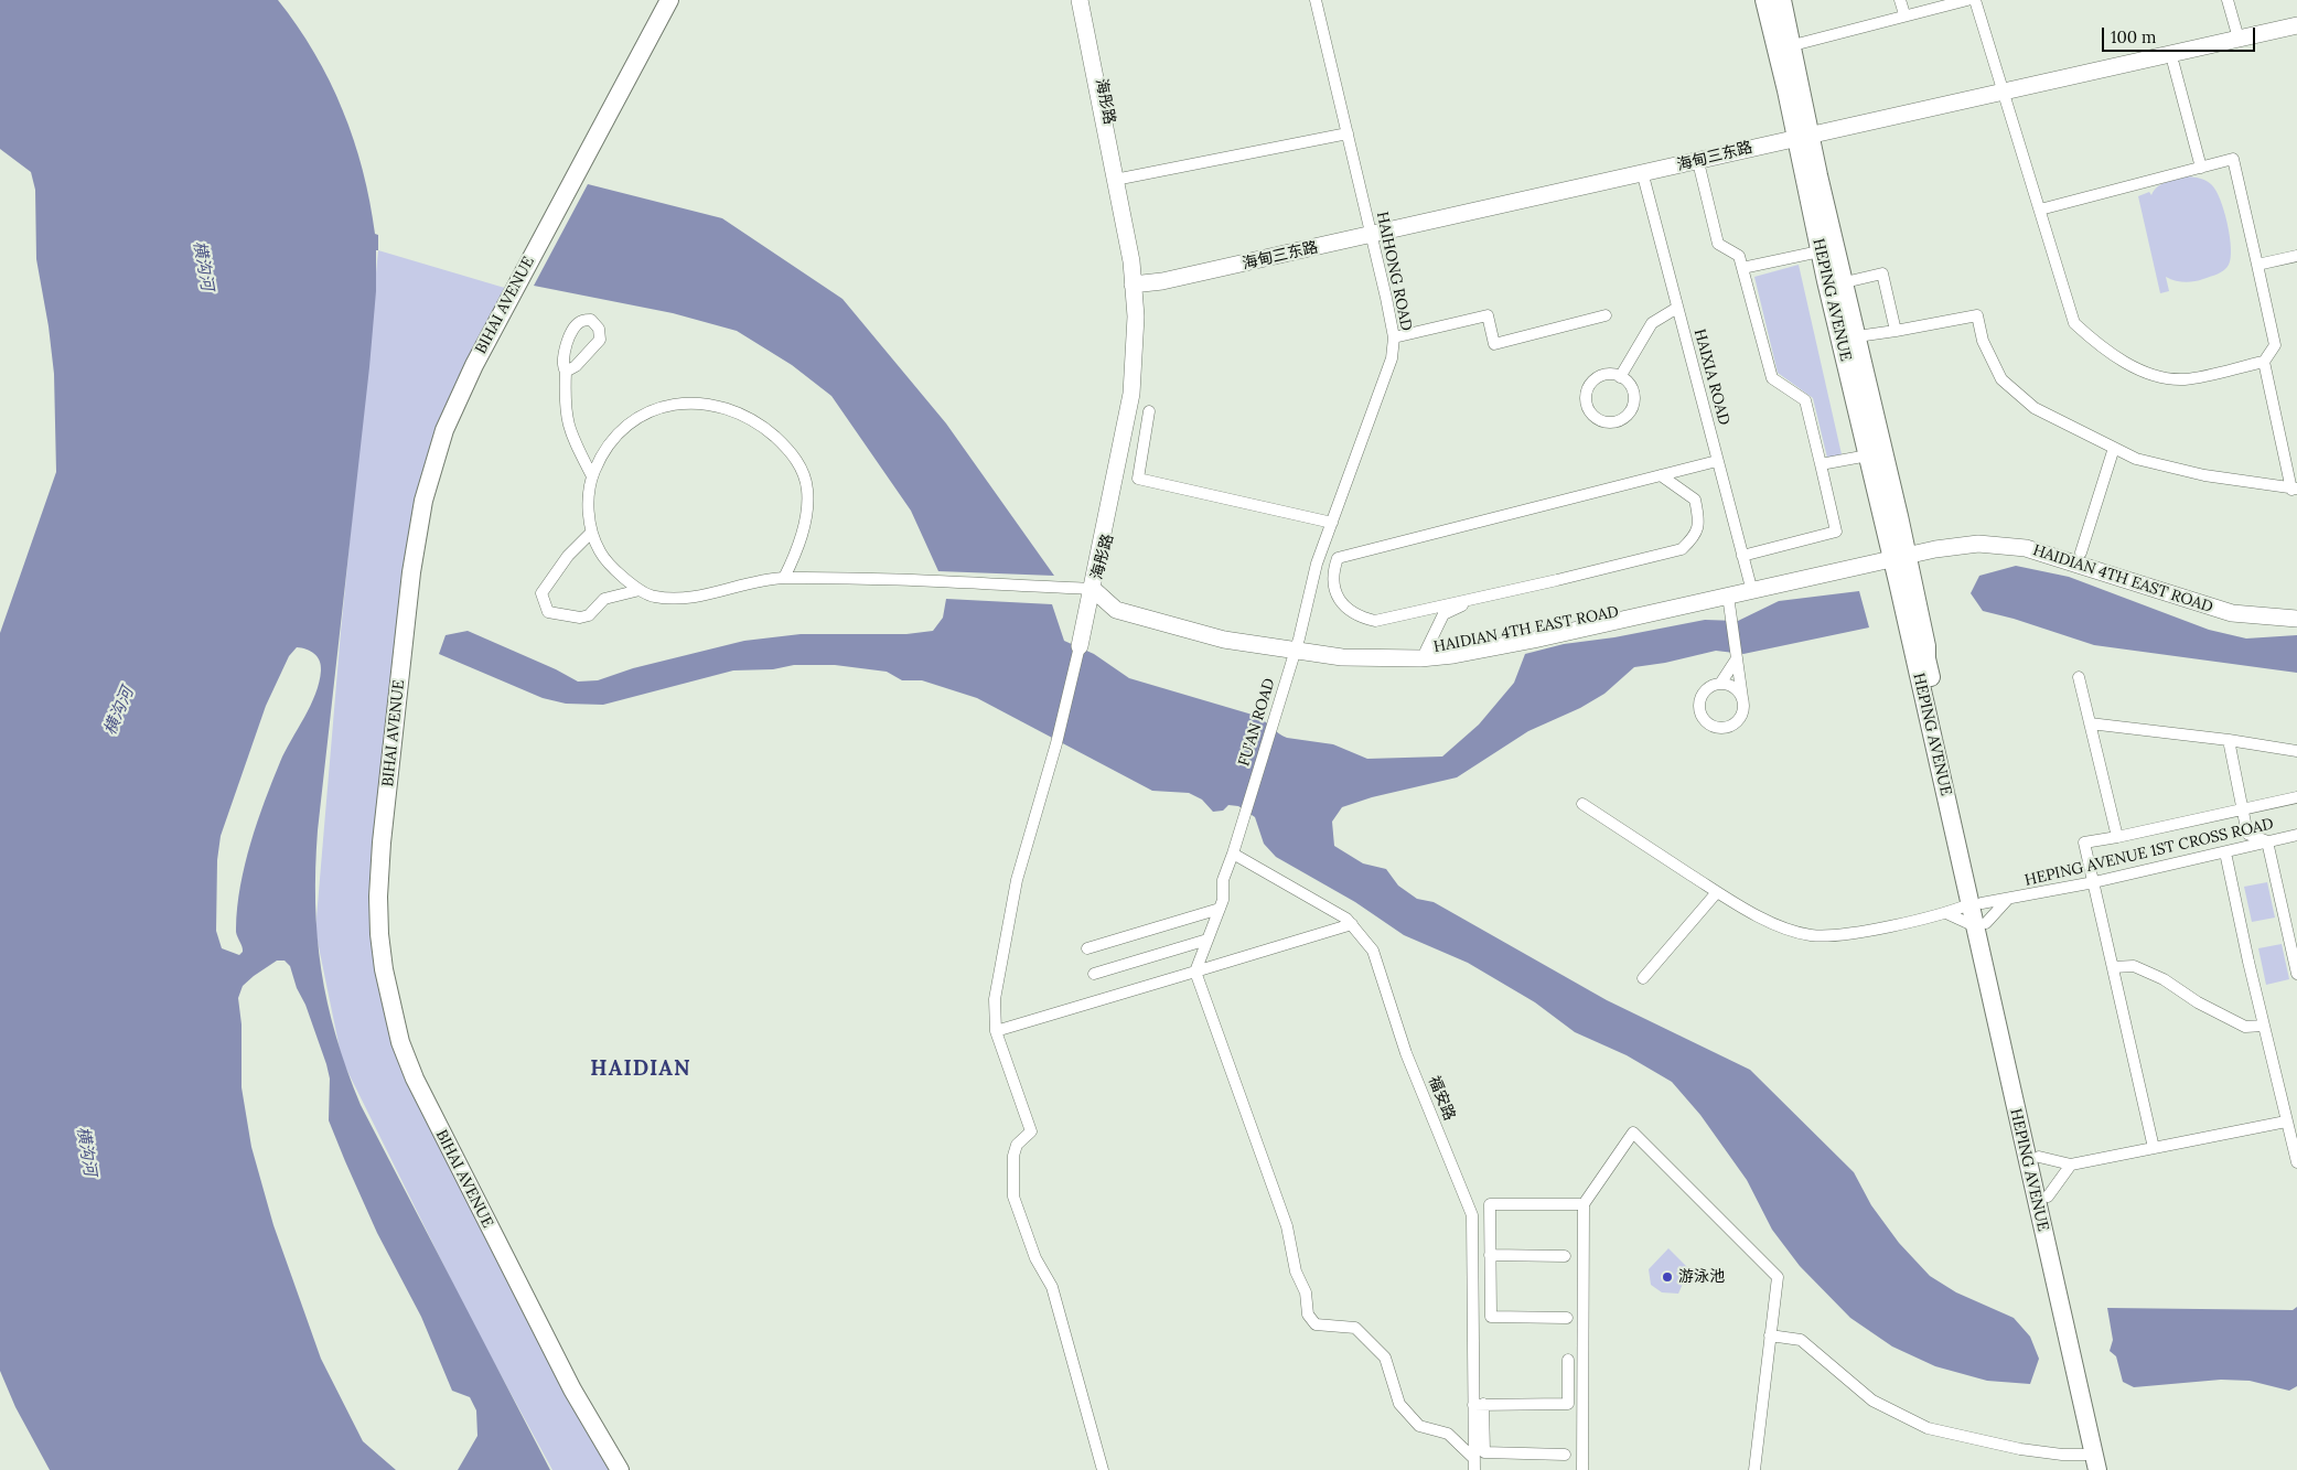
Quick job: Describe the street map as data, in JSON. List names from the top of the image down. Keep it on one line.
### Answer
{"streets":{"main road":["海彤路","海甸三东路","HEPING AVENUE","BIHAI AVENUE","HAIDIAN 4TH EAST ROAD"],"street":["HAIHONG ROAD","HAIXIA ROAD","FU'AN ROAD","HEPING AVENUE 1ST CROSS ROAD","福安路"]},"crossings":[["海彤路","HAIDIAN 4TH EAST ROAD"],["海甸三东路","HAIHONG ROAD"],["海甸三东路","HEPING AVENUE"],["HAIHONG ROAD","HAIDIAN 4TH EAST ROAD"],["HAIHONG ROAD","FU'AN ROAD"],["HEPING AVENUE","HAIDIAN 4TH EAST ROAD"],["HEPING AVENUE","HEPING AVENUE 1ST CROSS ROAD"],["HAIXIA ROAD","HAIDIAN 4TH EAST ROAD"],["HAIDIAN 4TH EAST ROAD","FU'AN ROAD"],["FU'AN ROAD","福安路"]],"districts":["HAIDIAN"],"water":["横沟河"],"places":["游泳池"],"scale_bar":"100 m"}
